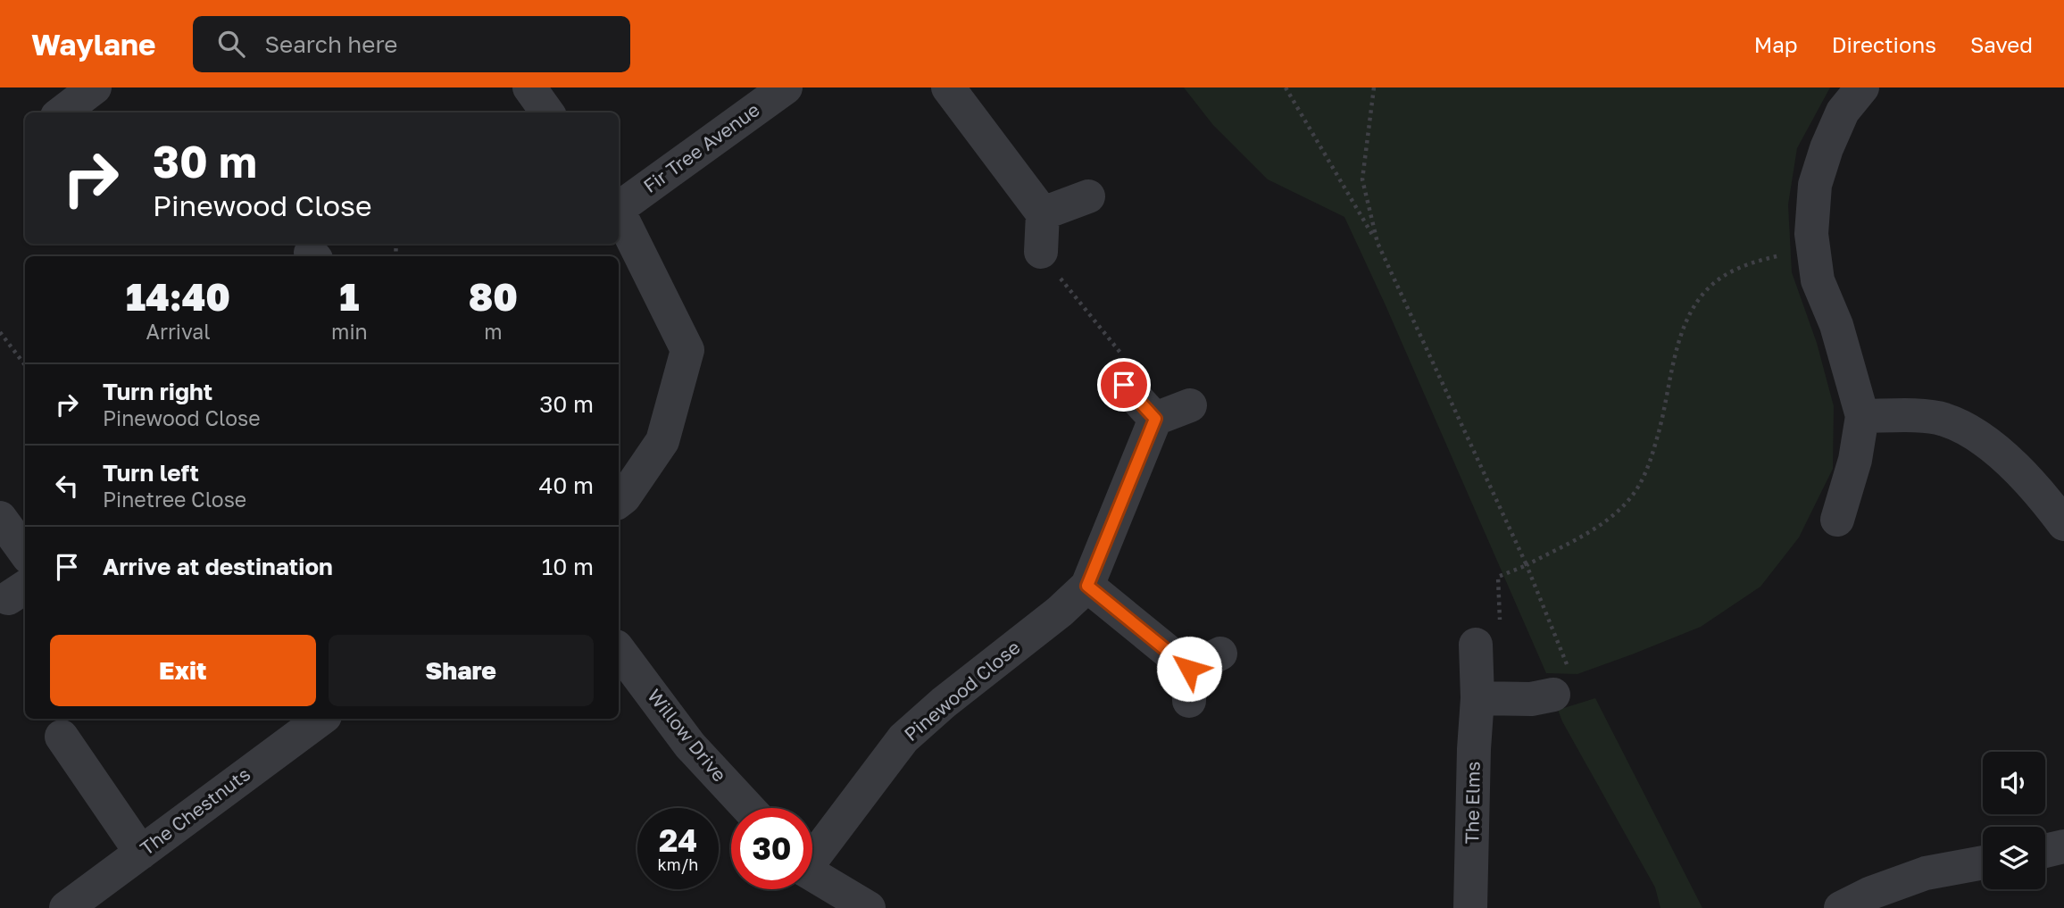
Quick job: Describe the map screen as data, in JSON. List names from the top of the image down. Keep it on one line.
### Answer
{"streets":{"street":["Fir Tree Avenue","Pinewood Close","Willow Drive","The Elms","The Chestnuts"]},"page":{"header":"Waylane","search":"Search here","nav":["Map","Directions","Saved"],"turn":["30 m","Pinewood Close"],"eta":["14:40","Arrival","1","min","80","m"],"list":[{"name":"Turn right","note":"Pinewood Close","value":"30 m"},{"name":"Turn left","note":"Pinetree Close","value":"40 m"},{"name":"Arrive at destination","value":"10 m"}],"buttons":["Exit","Share"],"speed":"24 km/h","limit":"30"}}
